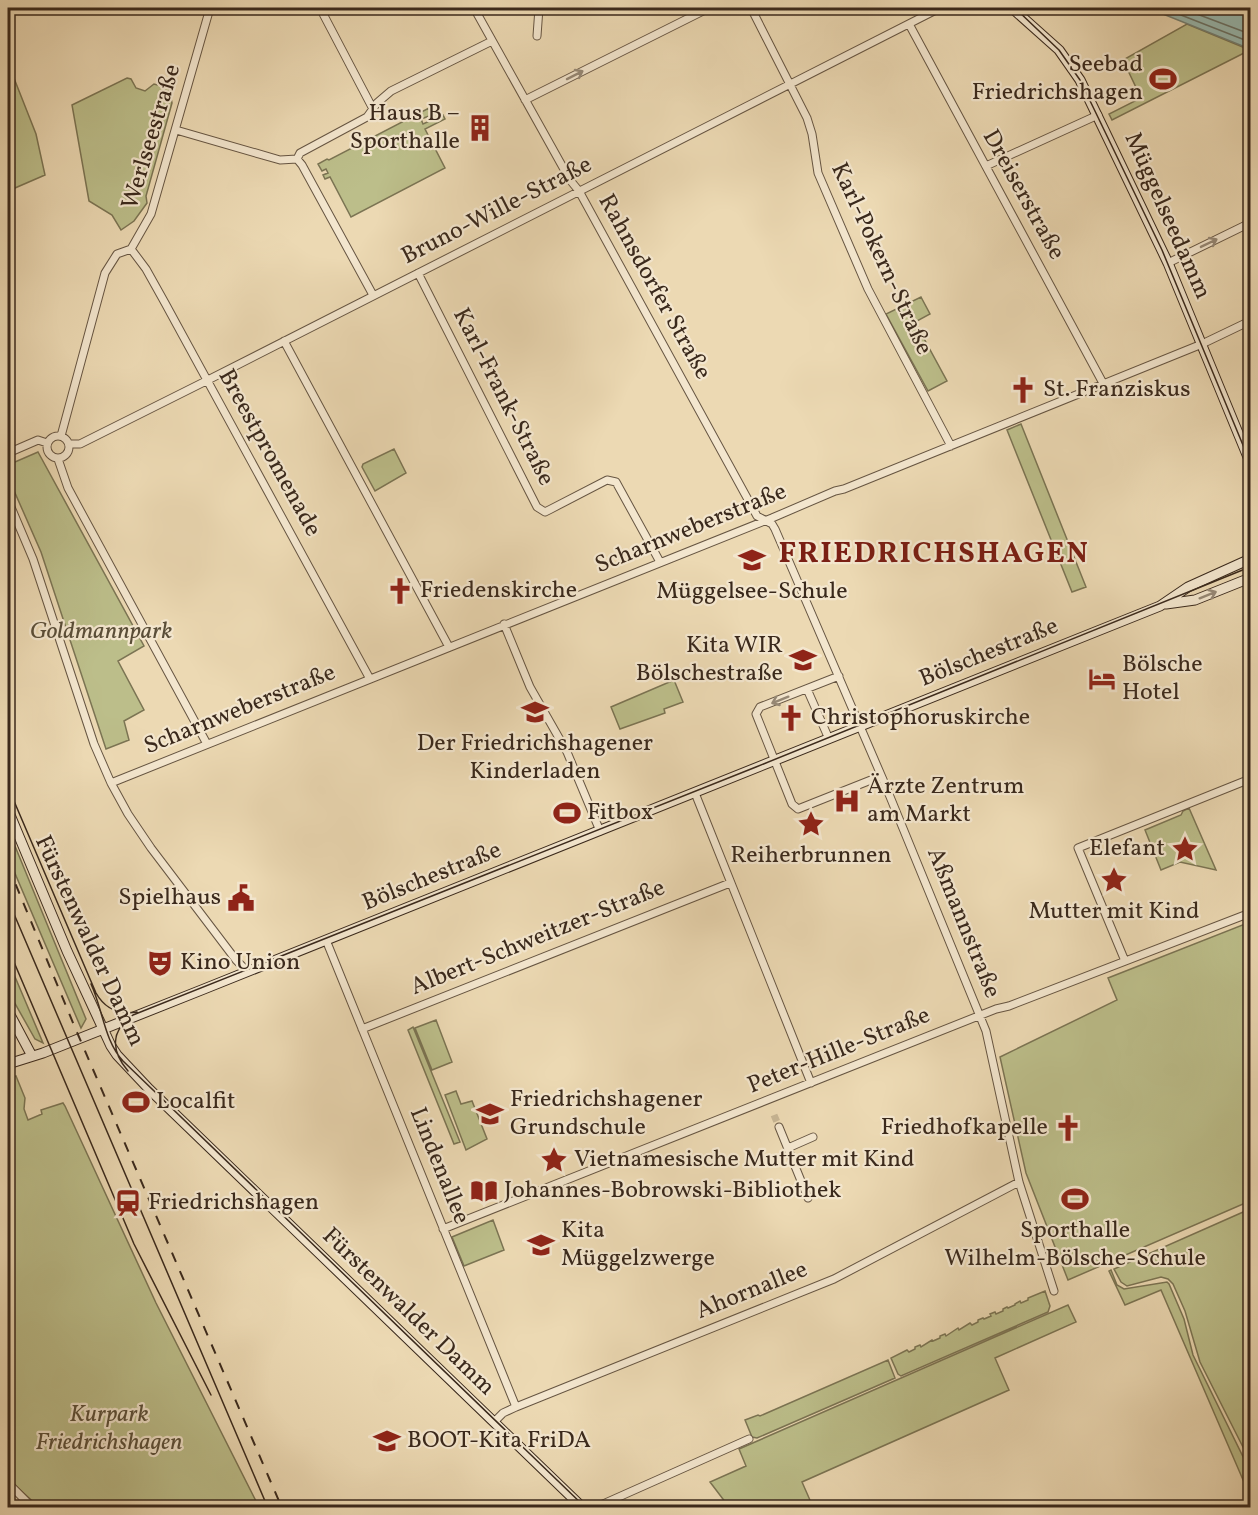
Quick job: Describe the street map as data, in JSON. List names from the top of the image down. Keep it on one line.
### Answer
{"streets":{"main road":["Müggelseedamm","Bölschestraße","Fürstenwalder Damm"],"street":["Werlseestraße","Dreiserstraße","Bruno-Wille-Straße","Karl-Pokern-Straße","Rahnsdorfer Straße","Karl-Frank-Straße","Breestpromenade","Scharnweberstraße","Aßmannstraße","Albert-Schweitzer-Straße","Peter-Hille-Straße","Lindenallee","Ahornallee"]},"crossings":[["Werlseestraße","Bruno-Wille-Straße"],["Werlseestraße","Breestpromenade"],["Dreiserstraße","Bruno-Wille-Straße"],["Dreiserstraße","Scharnweberstraße"],["Bruno-Wille-Straße","Karl-Pokern-Straße"],["Bruno-Wille-Straße","Rahnsdorfer Straße"],["Bruno-Wille-Straße","Karl-Frank-Straße"],["Bruno-Wille-Straße","Breestpromenade"],["Müggelseedamm","Scharnweberstraße"],["Karl-Pokern-Straße","Scharnweberstraße"],["Rahnsdorfer Straße","Scharnweberstraße"],["Rahnsdorfer Straße","Aßmannstraße"],["Karl-Frank-Straße","Scharnweberstraße"],["Breestpromenade","Scharnweberstraße"],["Scharnweberstraße","Aßmannstraße"],["Bölschestraße","Aßmannstraße"],["Bölschestraße","Fürstenwalder Damm"],["Bölschestraße","Lindenallee"],["Aßmannstraße","Peter-Hille-Straße"],["Aßmannstraße","Ahornallee"],["Albert-Schweitzer-Straße","Lindenallee"],["Fürstenwalder Damm","Ahornallee"],["Peter-Hille-Straße","Lindenallee"],["Lindenallee","Ahornallee"]],"districts":["FRIEDRICHSHAGEN"],"parks":["Goldmannpark","Kurpark Friedrichshagen"],"places":{"sports":["Seebad Friedrichshagen","Fitbox","Localfit","Sporthalle Wilhelm-Bölsche-Schule"],"building":["Haus B – Sporthalle"],"church":["St. Franziskus","Friedenskirche","Christophoruskirche","Friedhofkapelle"],"school or university":["Müggelsee-Schule","Kita WIR Bölschestraße","Der Friedrichshagener Kinderladen","Friedrichshagener Grundschule","Kita Müggelzwerge","BOOT-Kita FriDA"],"hotel":["Bölsche Hotel"],"hospital":["Ärzte Zentrum am Markt"],"place":["Reiherbrunnen","Elefant","Mutter mit Kind","Vietnamesische Mutter mit Kind"],"public building":["Spielhaus"],"theatre":["Kino Union"],"library":["Johannes-Bobrowski-Bibliothek"],"station":["Friedrichshagen"]}}
